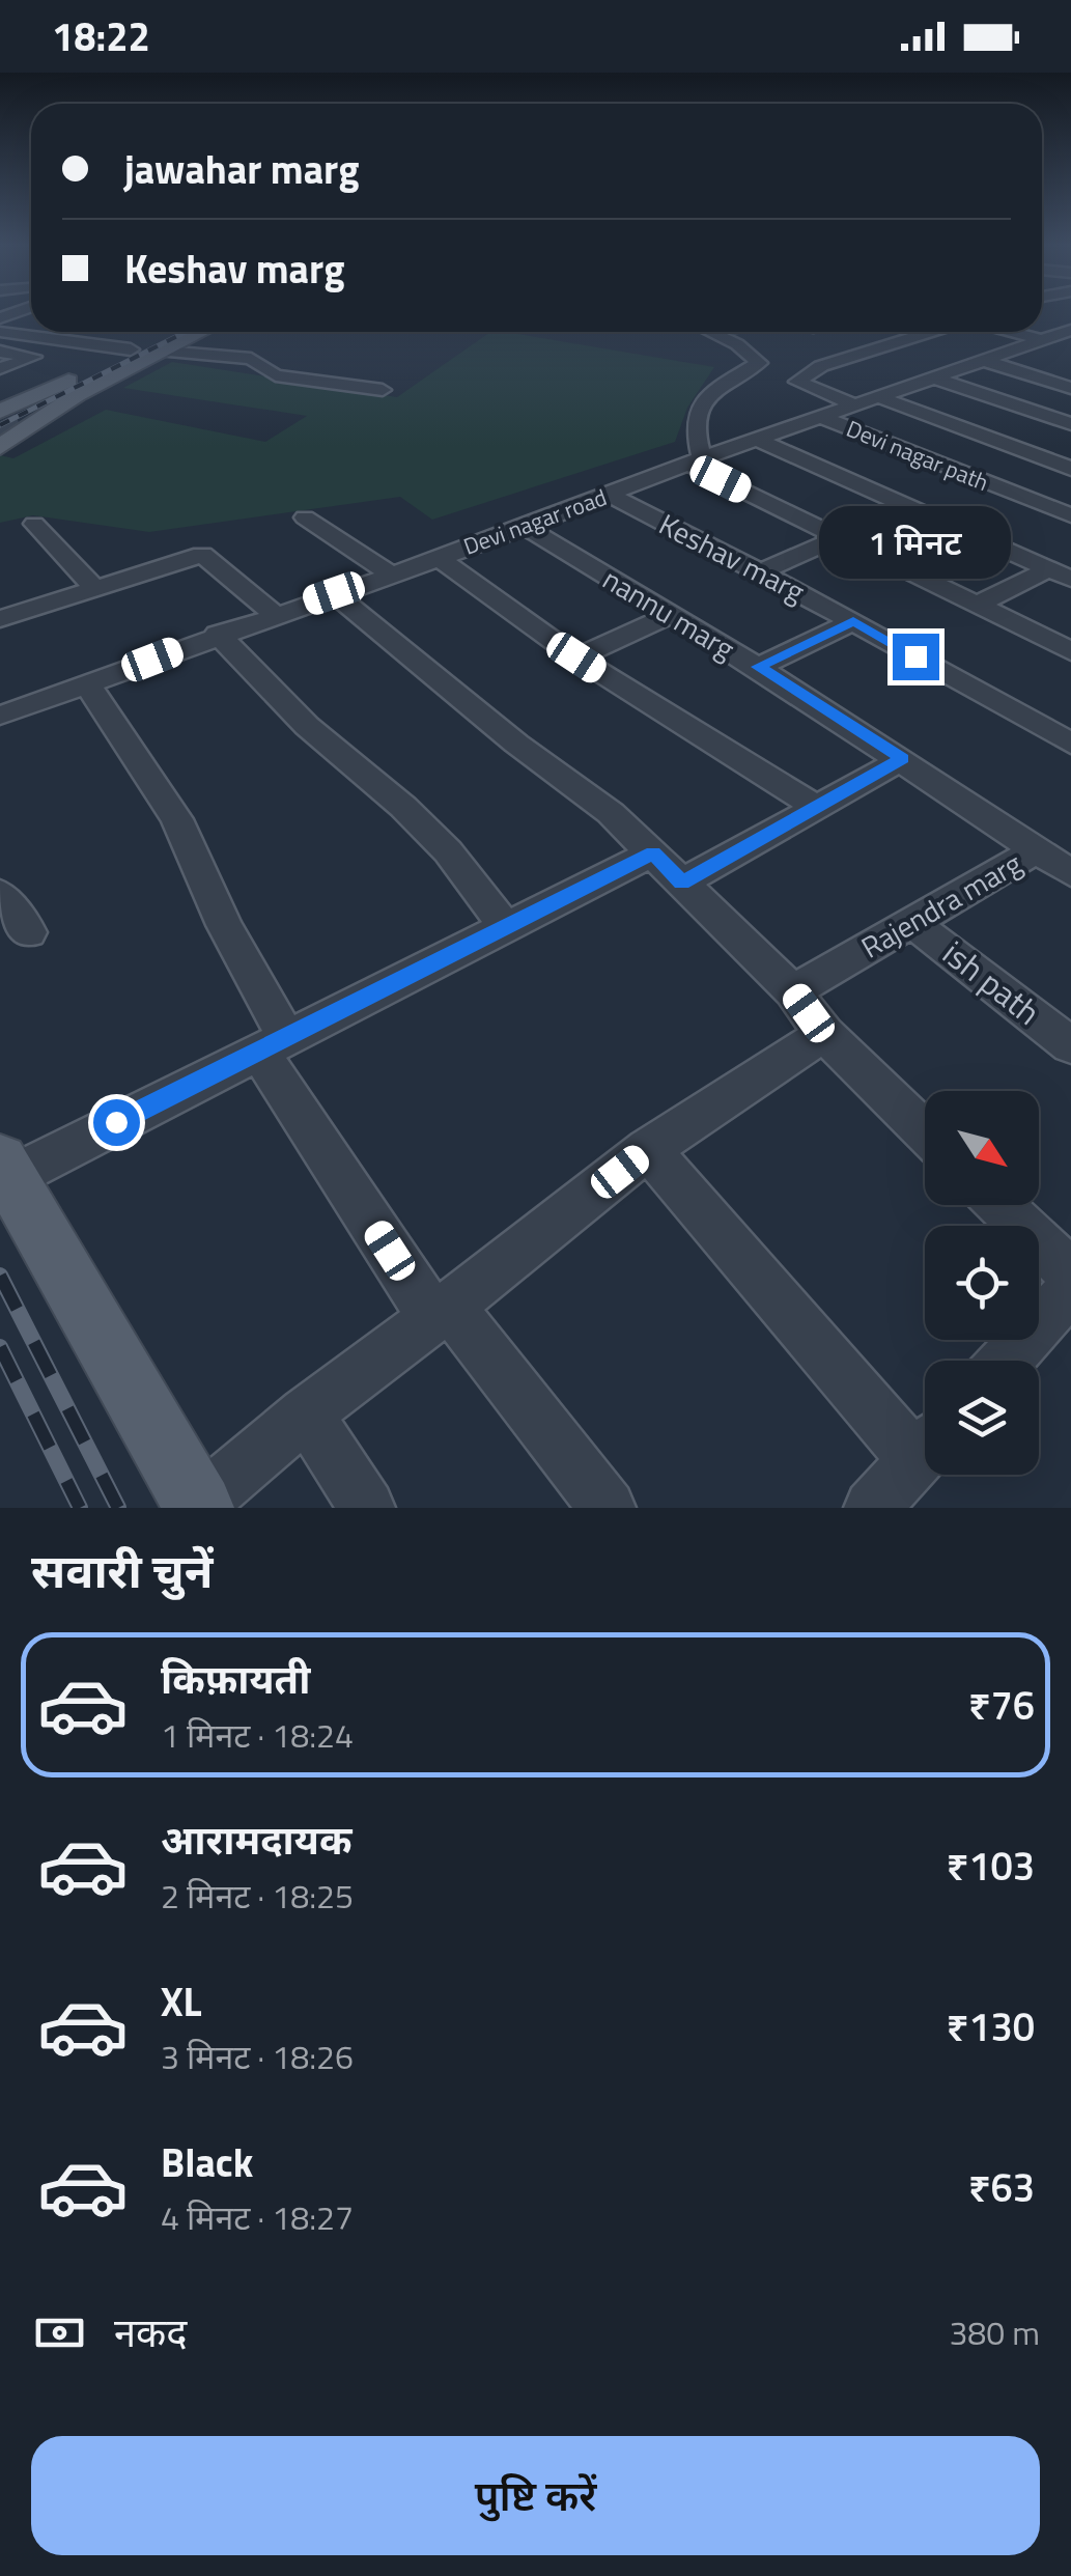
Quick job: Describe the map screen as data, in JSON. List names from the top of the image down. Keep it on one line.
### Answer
{"streets":{"street":["Devi nagar path","Devi nagar road","Keshav marg","nannu marg","Rajendra marg","ish path"]},"crossings":[["Devi nagar path","Devi nagar road"],["Devi nagar road","Keshav marg"],["Devi nagar road","nannu marg"],["nannu marg","Rajendra marg"],["Rajendra marg","ish path"]],"north":"bottom right","page":{"status":"18:22","banner":["jawahar marg","Keshav marg"],"bubble":"1 मिनट","heading":"सवारी चुनें","list":[{"name":"किफ़ायती","note":"1 मिनट · 18:24","value":"₹76"},{"name":"आरामदायक","note":"2 मिनट · 18:25","value":"₹103"},{"name":"XL","note":"3 मिनट · 18:26","value":"₹130"},{"name":"Black","note":"4 मिनट · 18:27","value":"₹63"}],"pay":["नकद","380 m"],"buttons":"पुष्टि करें"}}
